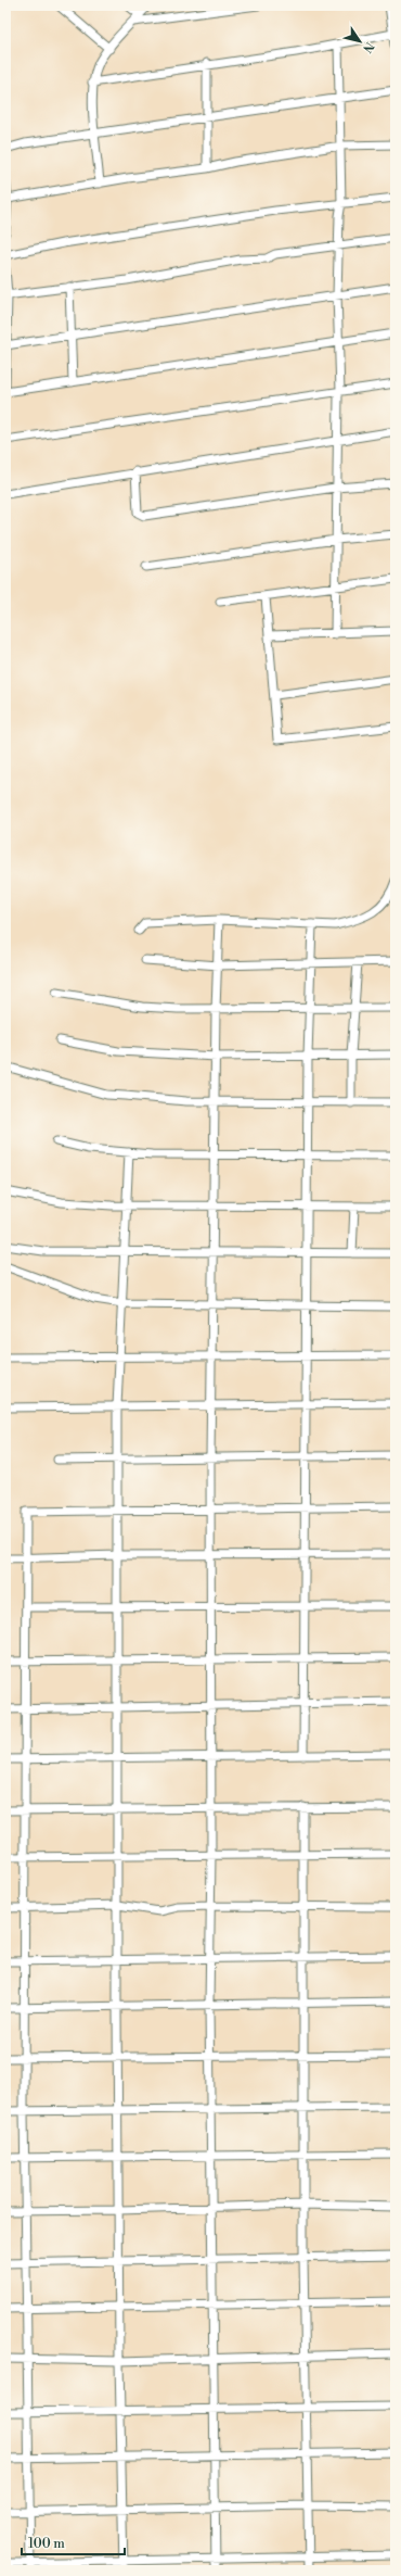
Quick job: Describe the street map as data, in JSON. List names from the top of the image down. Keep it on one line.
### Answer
{"scale_bar":"100 m","north":"bottom right"}
